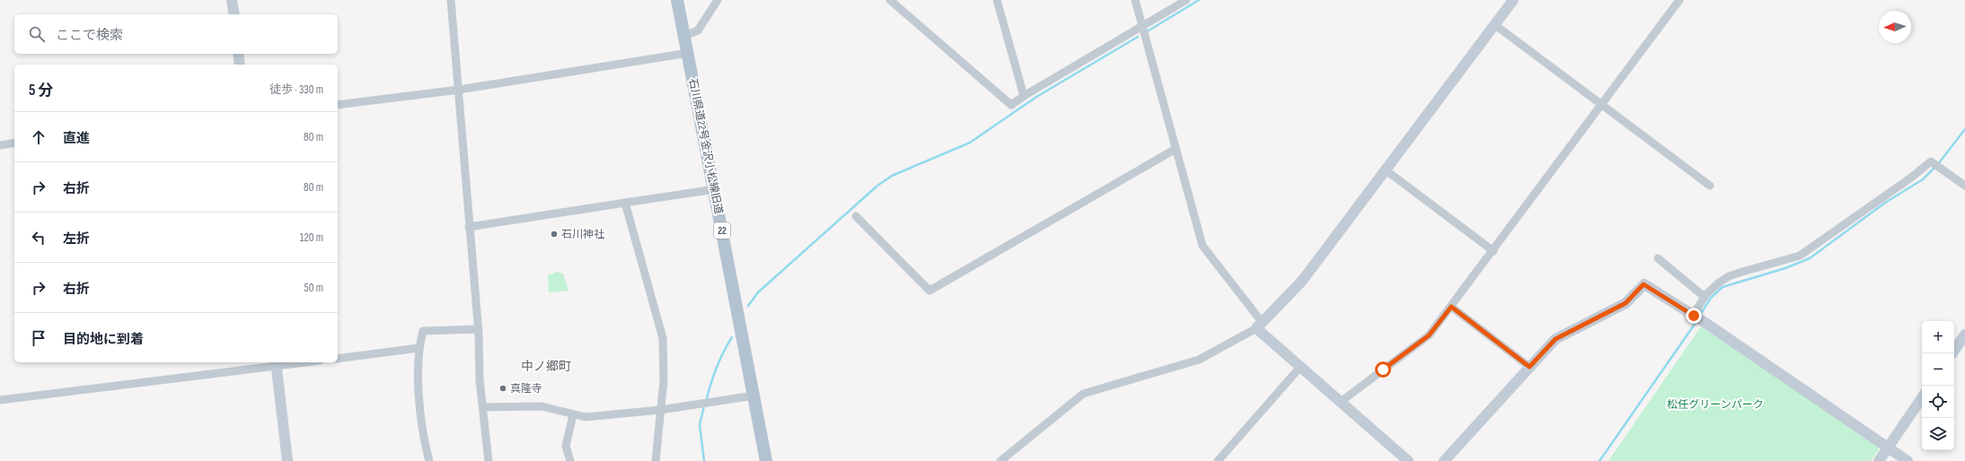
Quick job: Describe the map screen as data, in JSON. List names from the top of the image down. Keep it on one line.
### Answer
{"streets":{"main road":["石川県道22号金沢小松線旧道","22"]},"districts":["中ノ郷町"],"parks":["松任グリーンパーク"],"places":["石川神社","真隆寺"],"north":"left","page":{"search":"ここで検索","heading":["5 分","徒歩 · 330 m"],"list":[["直進","80 m"],["右折","80 m"],["左折","120 m"],["右折","50 m"],"目的地に到着"],"map_buttons":["+","−"]}}
